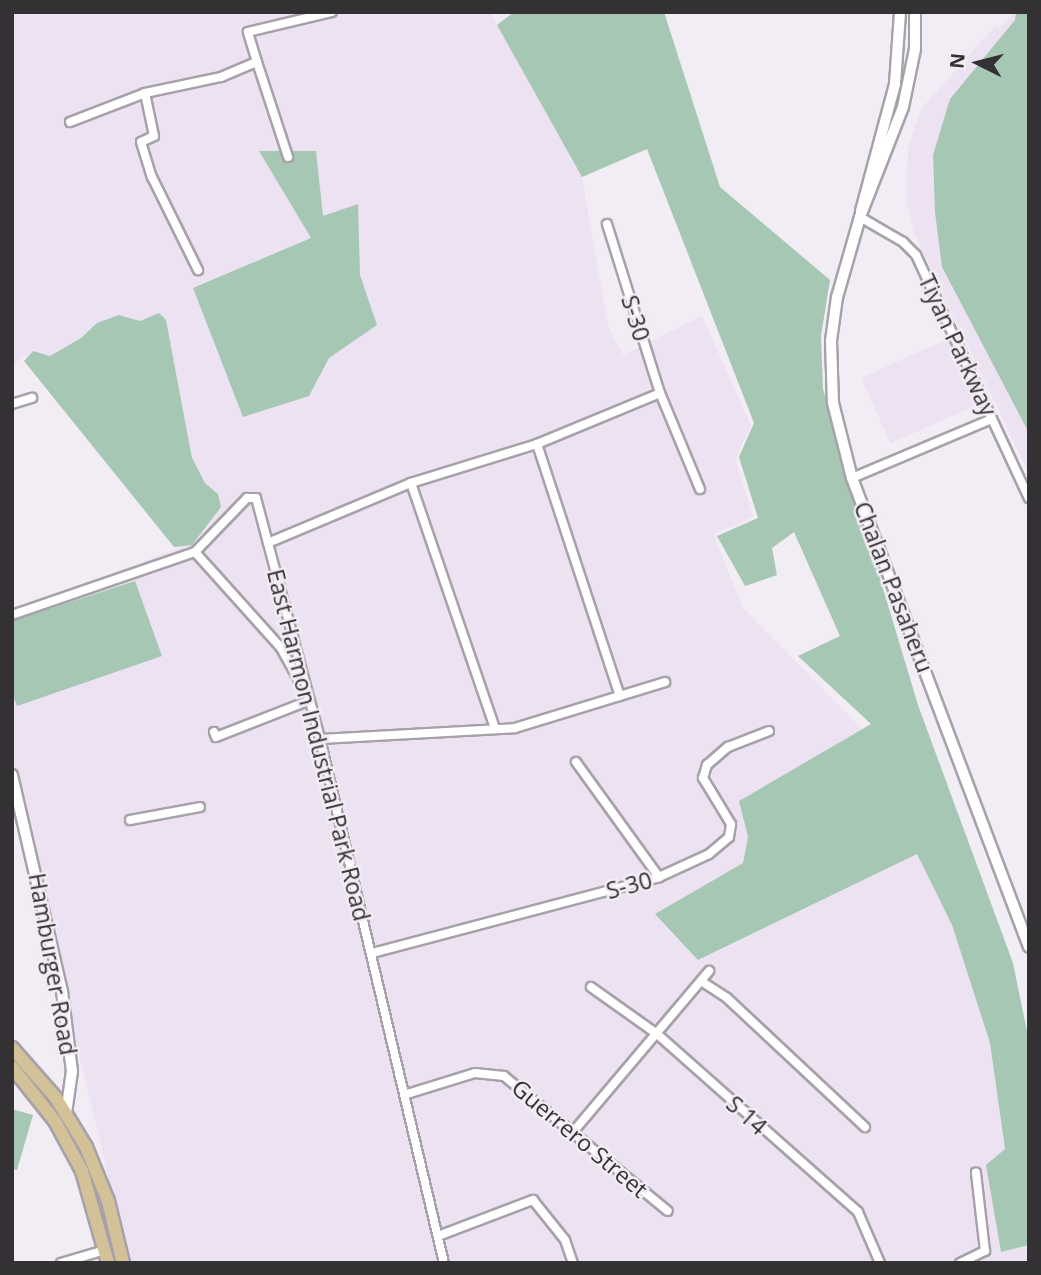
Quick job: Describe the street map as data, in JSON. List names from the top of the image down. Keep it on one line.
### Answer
{"streets":{"main road":["Chalan Pasaheru"],"street":["S-30","Tiyan Parkway","East Harmon Industrial Park Road","Hamburger Road","S 14","Guerrero Street"]},"crossings":[["S-30","East Harmon Industrial Park Road"],["Tiyan Parkway","Chalan Pasaheru"],["East Harmon Industrial Park Road","Guerrero Street"]],"north":"left"}
